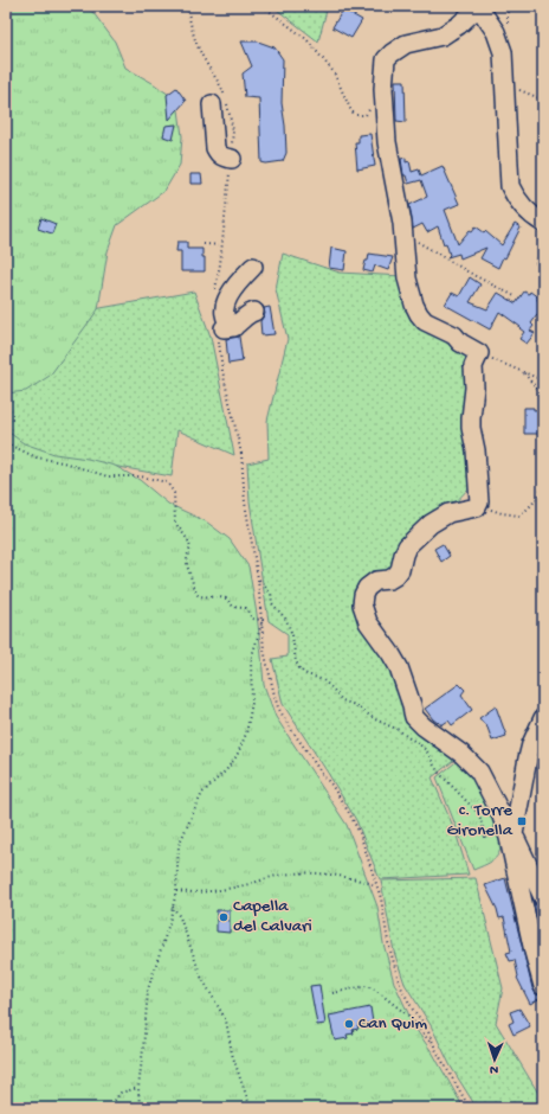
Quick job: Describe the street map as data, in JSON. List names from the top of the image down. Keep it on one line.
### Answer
{"places":{"transit":["c. Torre Gironella"],"other":["Capella del Calvari","Can Quim"]},"north":"bottom"}
